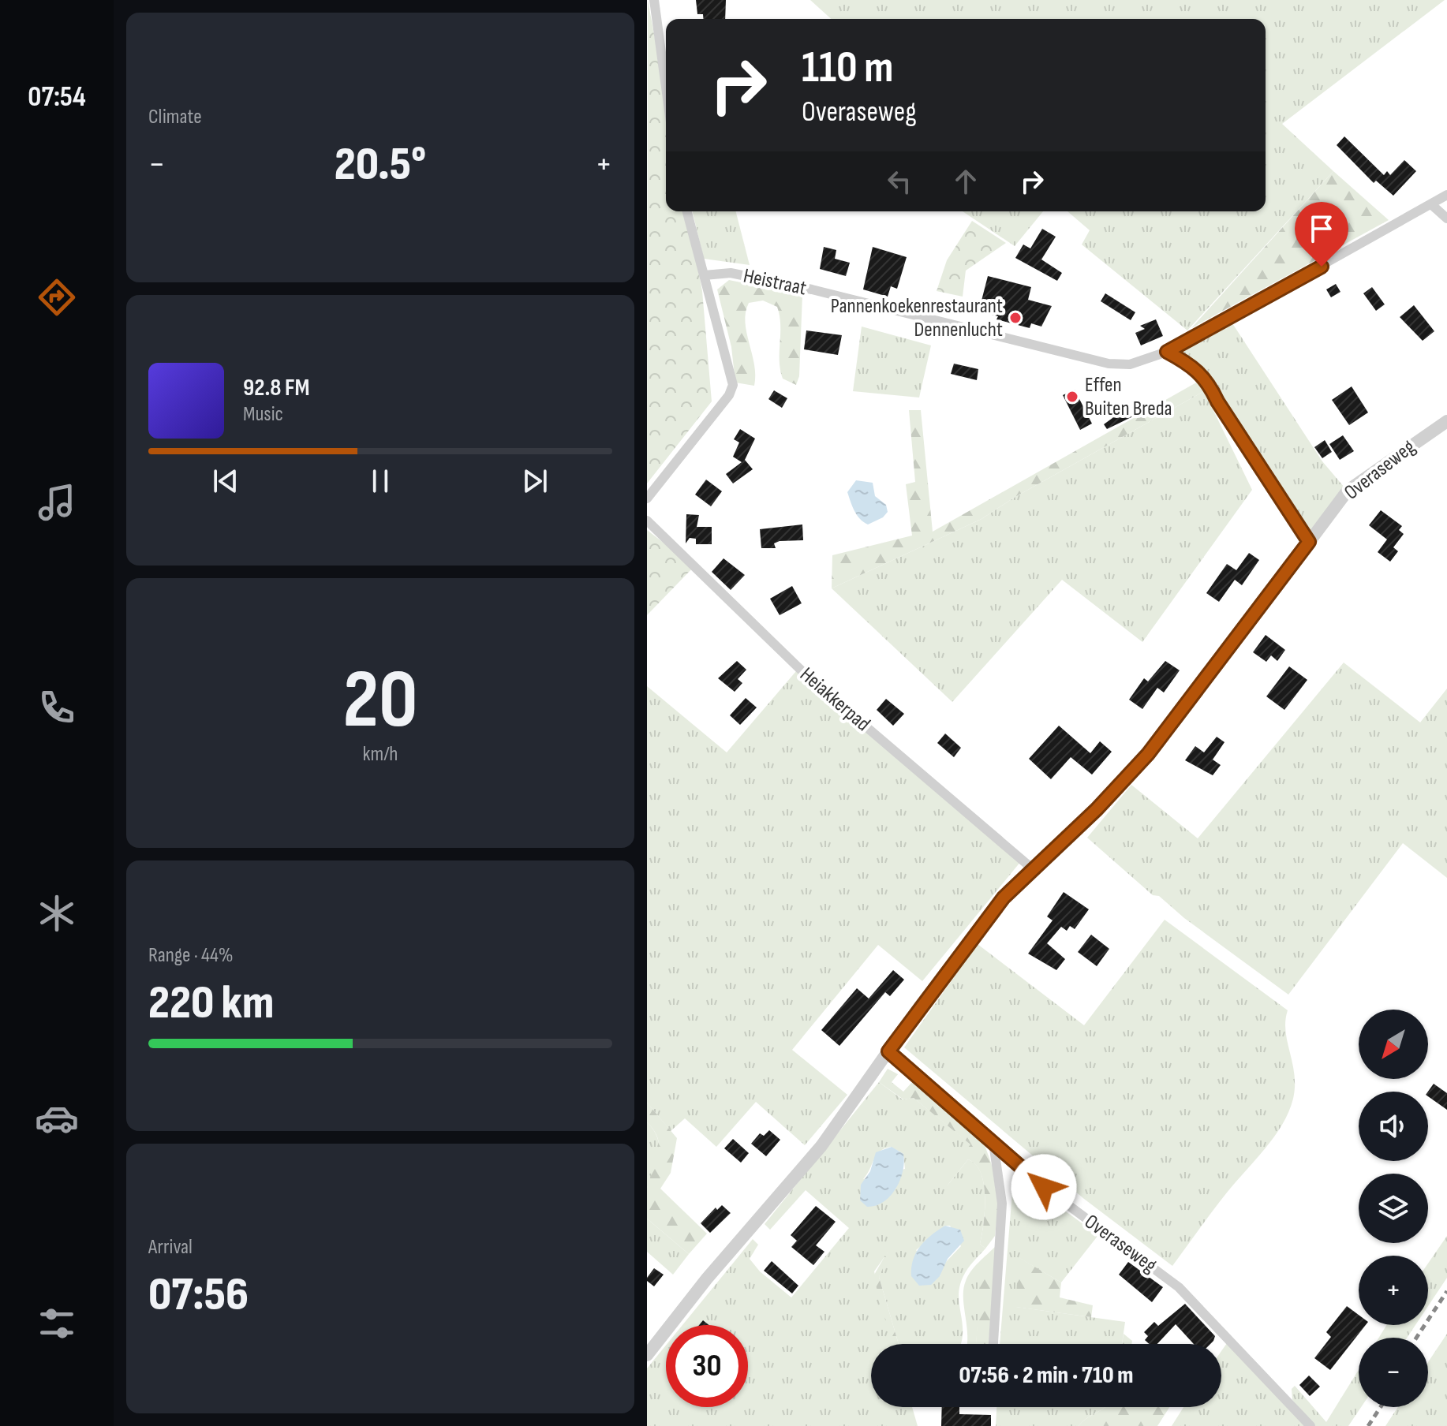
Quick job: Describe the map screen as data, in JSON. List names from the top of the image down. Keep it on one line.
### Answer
{"streets":{"street":["Heistraat","Overaseweg","Heiakkerpad"]},"crossings":[["Overaseweg","Heiakkerpad"]],"places":["Pannenkoekenrestaurant Dennenlucht","Effen Buiten Breda"],"north":"bottom left","page":{"tabs":"07:54","tile":["Climate",["20","km/h"],["Range · 44%","220 km"],["Arrival","07:56"]],"turn":["110 m","Overaseweg"],"heat":["−","20.5°","+"],"song":["92.8 FM","Music"],"map_buttons":["+","−"],"limit":"30","trip":"07:56 · 2 min · 710 m"}}
